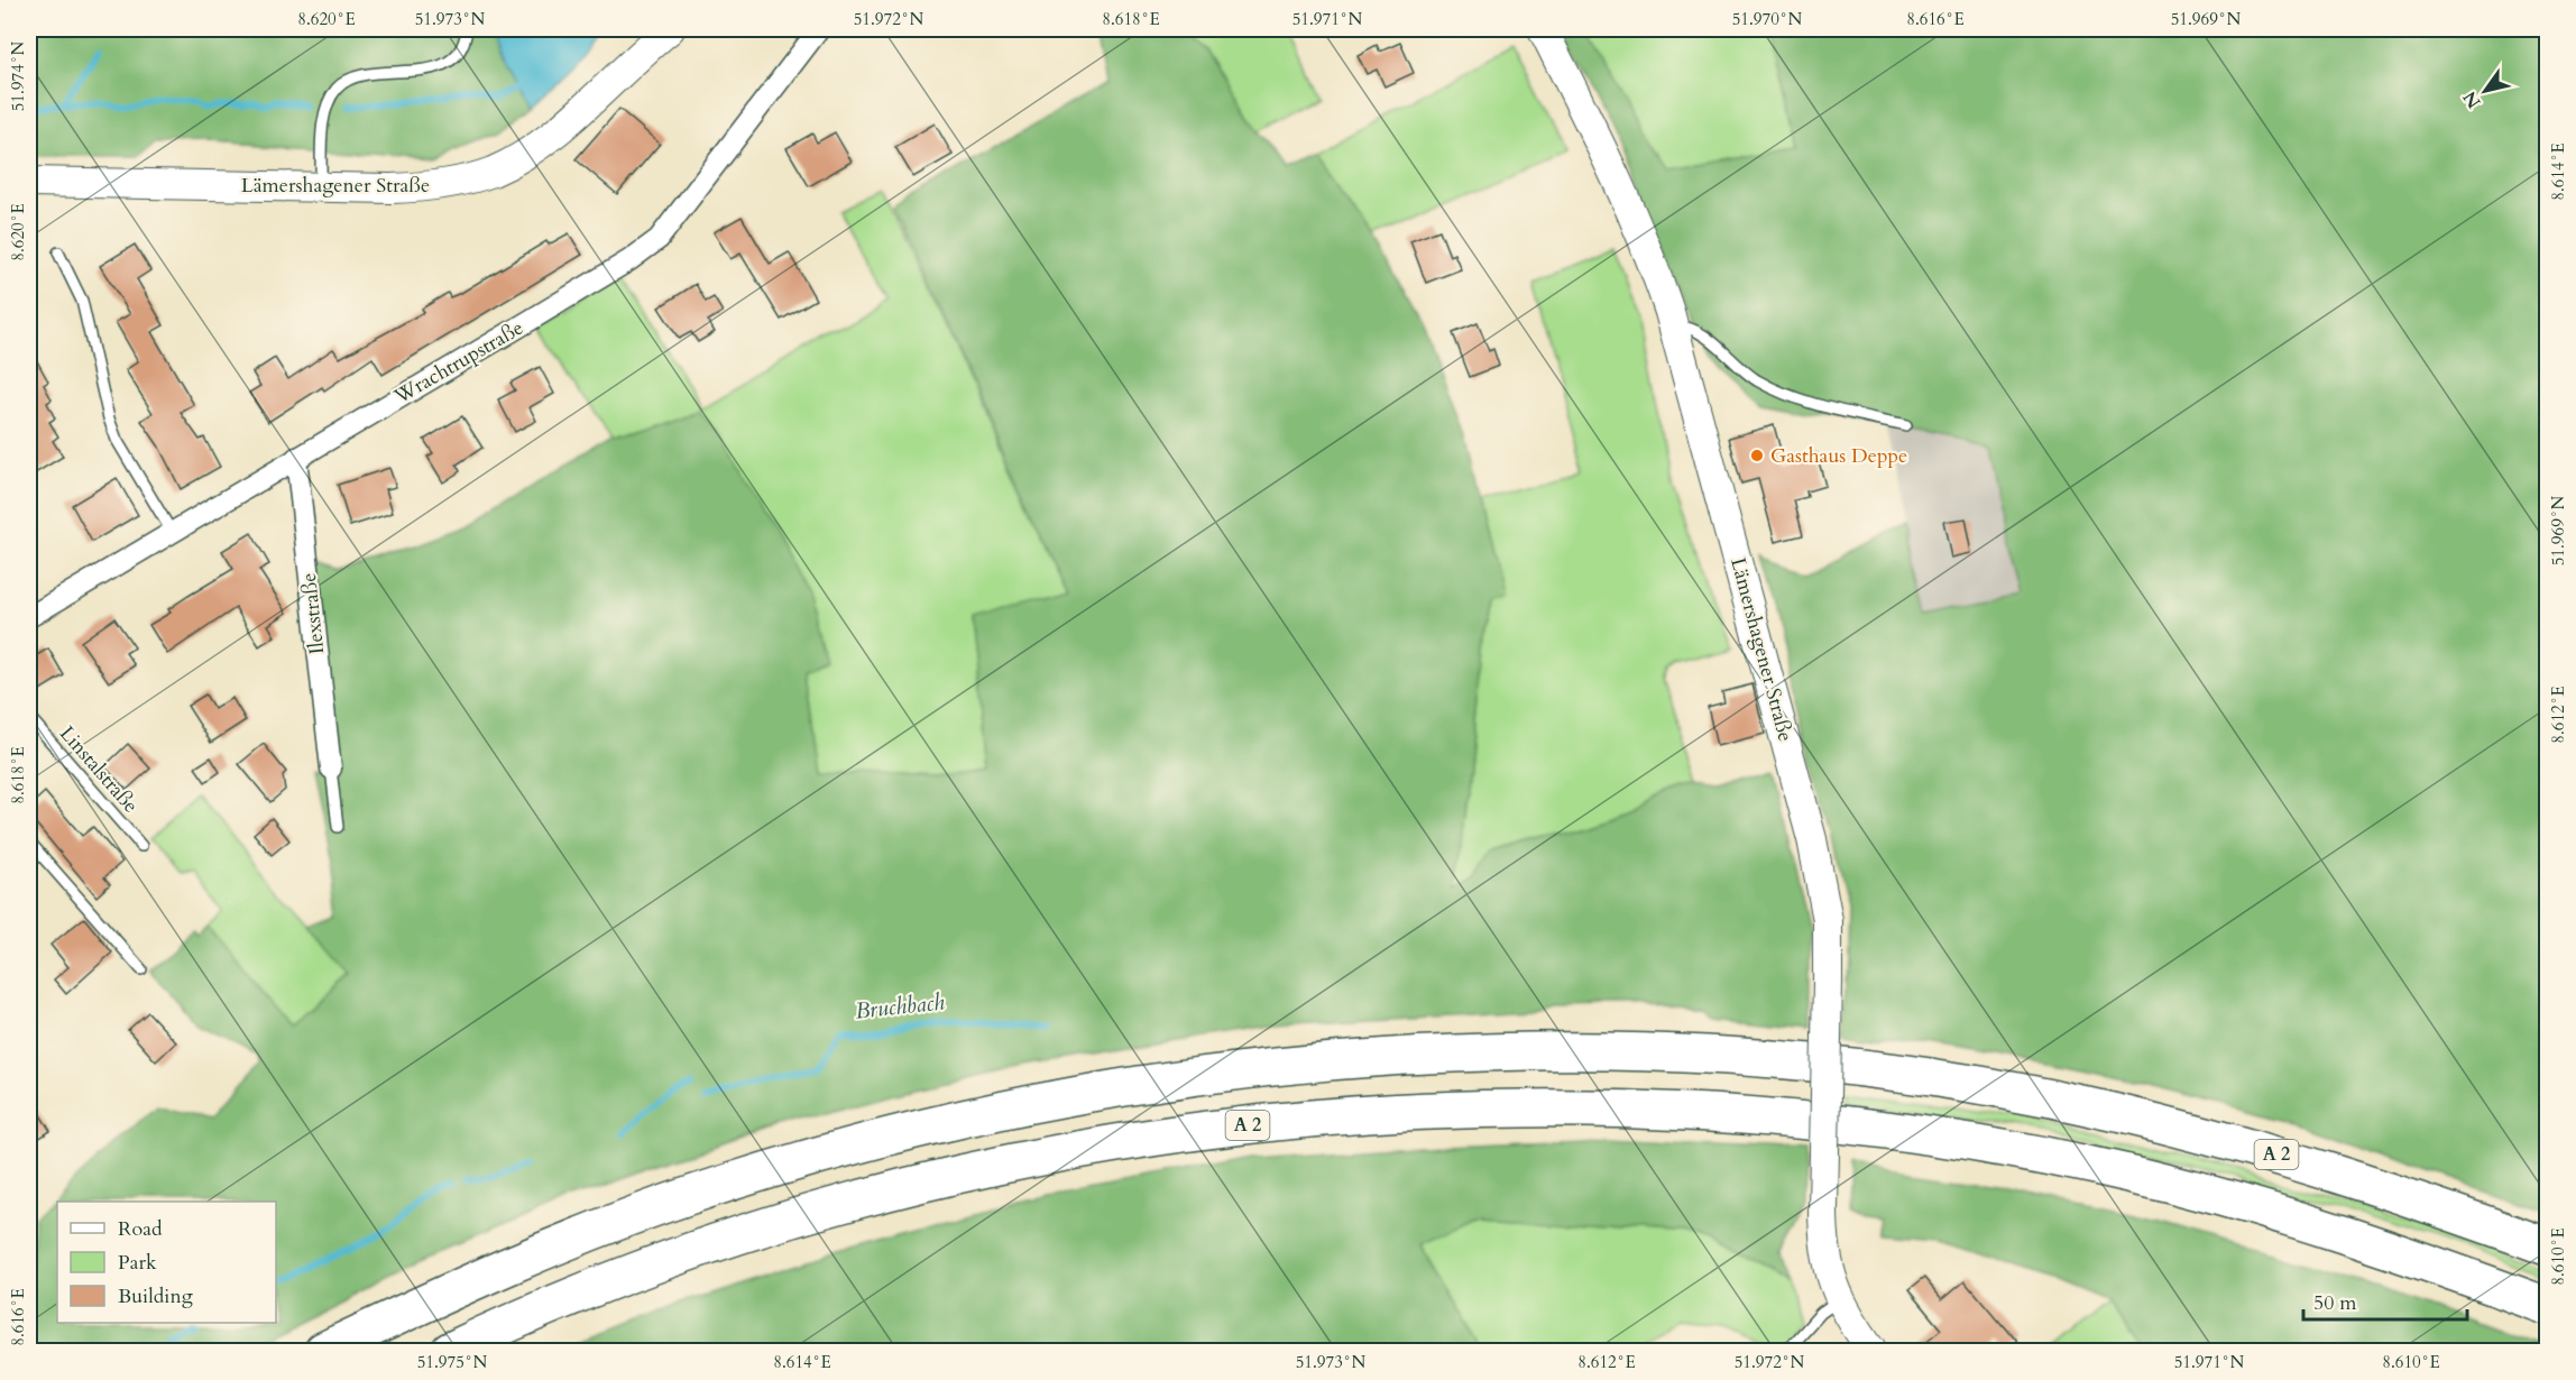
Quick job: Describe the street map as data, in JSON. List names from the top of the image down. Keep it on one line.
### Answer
{"streets":{"highway":["A 2"],"main road":["Lämershagener Straße"],"street":["Wrachtrupstraße","Ilexstraße"],"lane":["Linstalstraße"]},"crossings":[["Wrachtrupstraße","Ilexstraße"]],"water":["Bruchbach"],"places":["Gasthaus Deppe"],"legend":["Road","Park","Building"],"scale_bar":"50 m","north":"bottom left","coordinates":["8.620°E","51.973°N","51.972°N","8.618°E","51.971°N","51.970°N","8.616°E","51.969°N","51.974°N","8.614°E","8.612°E","8.610°E","51.975°N"]}
